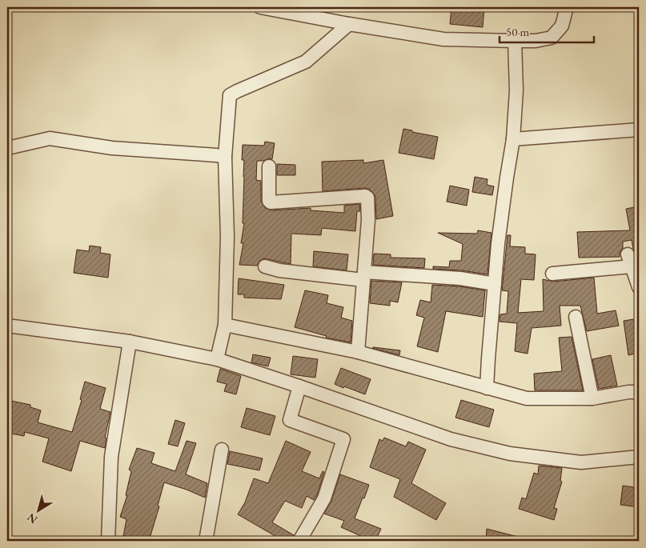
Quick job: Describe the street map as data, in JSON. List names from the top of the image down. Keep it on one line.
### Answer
{"scale_bar":"50 m","north":"bottom left"}
